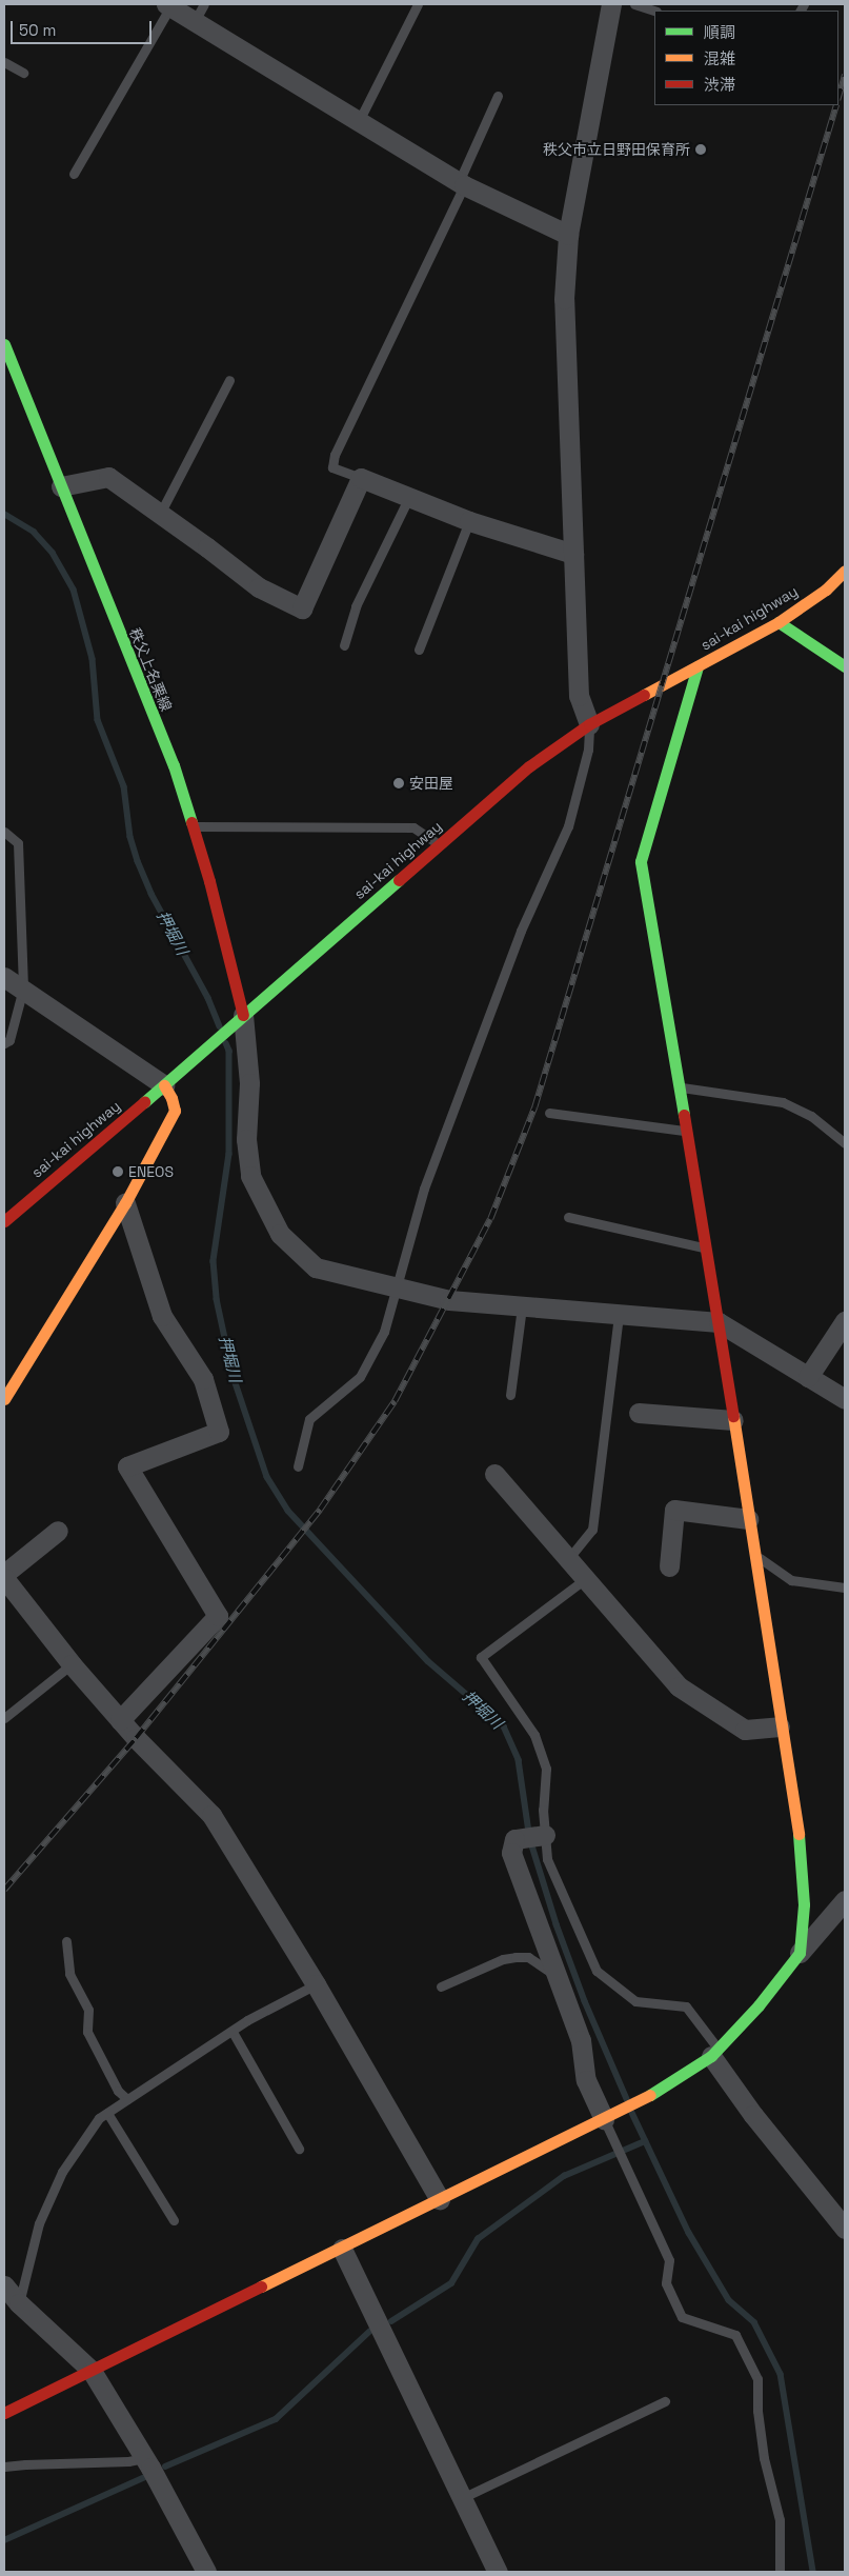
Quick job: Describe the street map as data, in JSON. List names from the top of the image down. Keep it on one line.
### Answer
{"streets":{"main road":["sai-kai highway","秩父上名栗線"]},"crossings":[["sai-kai highway","秩父上名栗線"]],"water":["押堀川"],"places":["秩父市立日野田保育所","安田屋","ENEOS"],"legend":["順調","混雑","渋滞"],"scale_bar":"50 m"}
